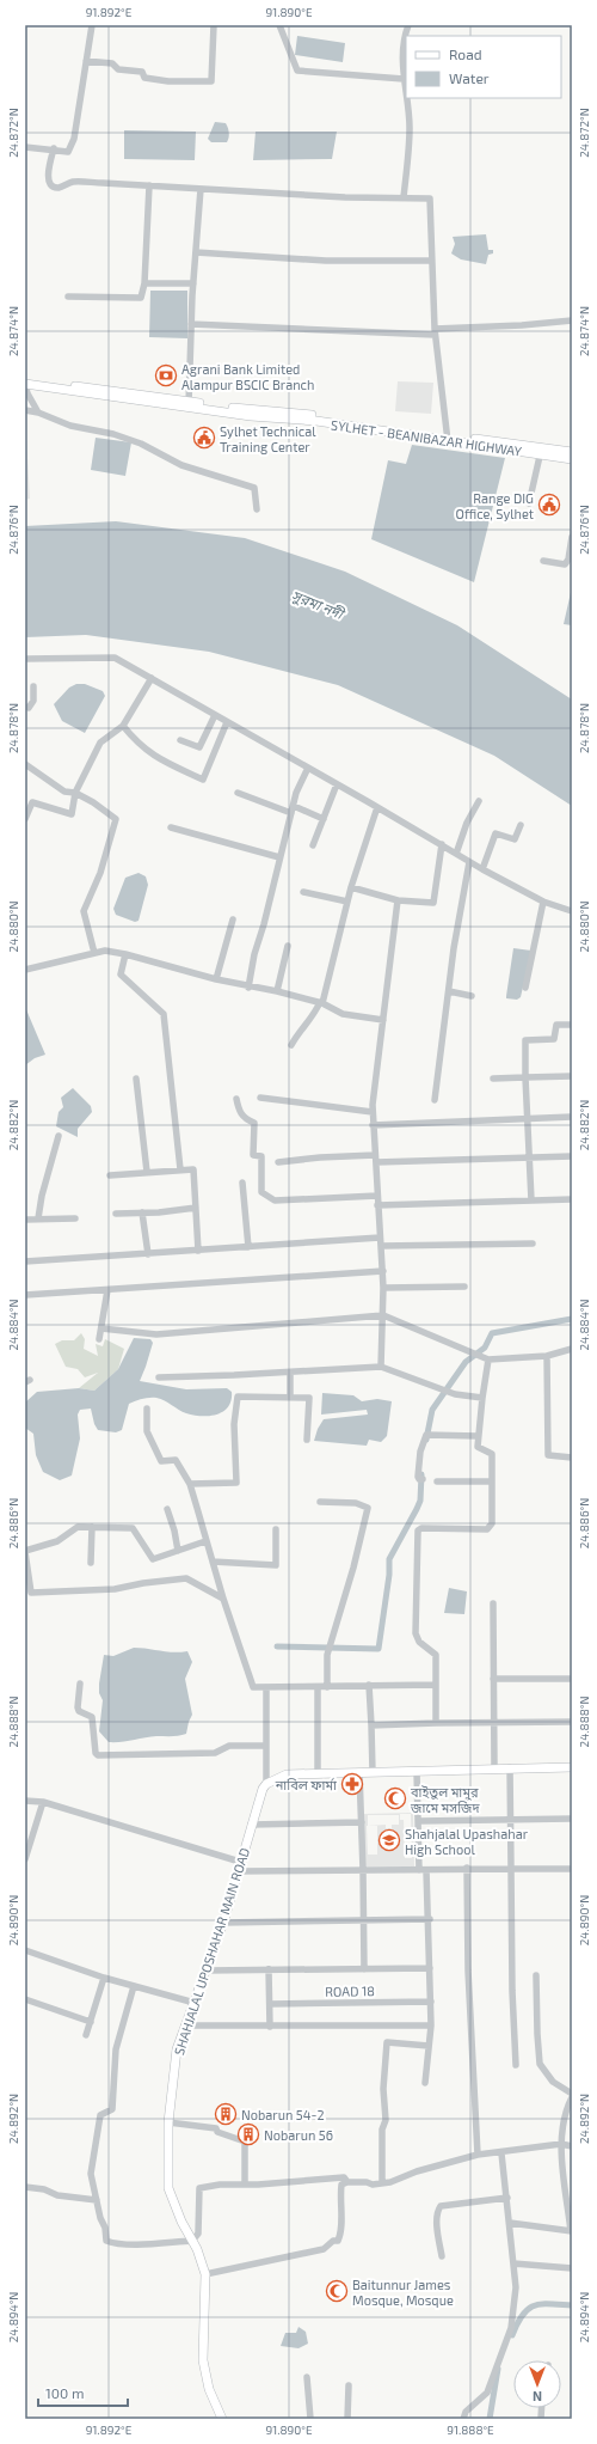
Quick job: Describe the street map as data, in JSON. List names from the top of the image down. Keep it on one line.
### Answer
{"streets":{"main road":["SYLHET - BEANIBAZAR HIGHWAY","SHAHJALAL UPOSHAHAR MAIN ROAD"],"street":["ROAD 18"]},"water":["সুরমা নদী"],"places":{"bank":["Agrani Bank Limited Alampur BSCIC Branch"],"public building":["Sylhet Technical Training Center","Range DIG Office, Sylhet"],"pharmacy":["নাবিল ফার্মা"],"mosque":["বাইতুল মামুর জামে মসজিদ","Baitunnur James Mosque, Mosque"],"school or university":["Shahjalal Upashahar High School"],"building":["Nobarun 54-2","Nobarun 56"]},"legend":["Road","Water"],"scale_bar":"100 m","north":"bottom","coordinates":["91.892°E","91.890°E","24.872°N","24.874°N","24.876°N","24.878°N","24.880°N","24.882°N","24.884°N","24.886°N","24.888°N","24.890°N","24.892°N","24.894°N","91.888°E"]}
